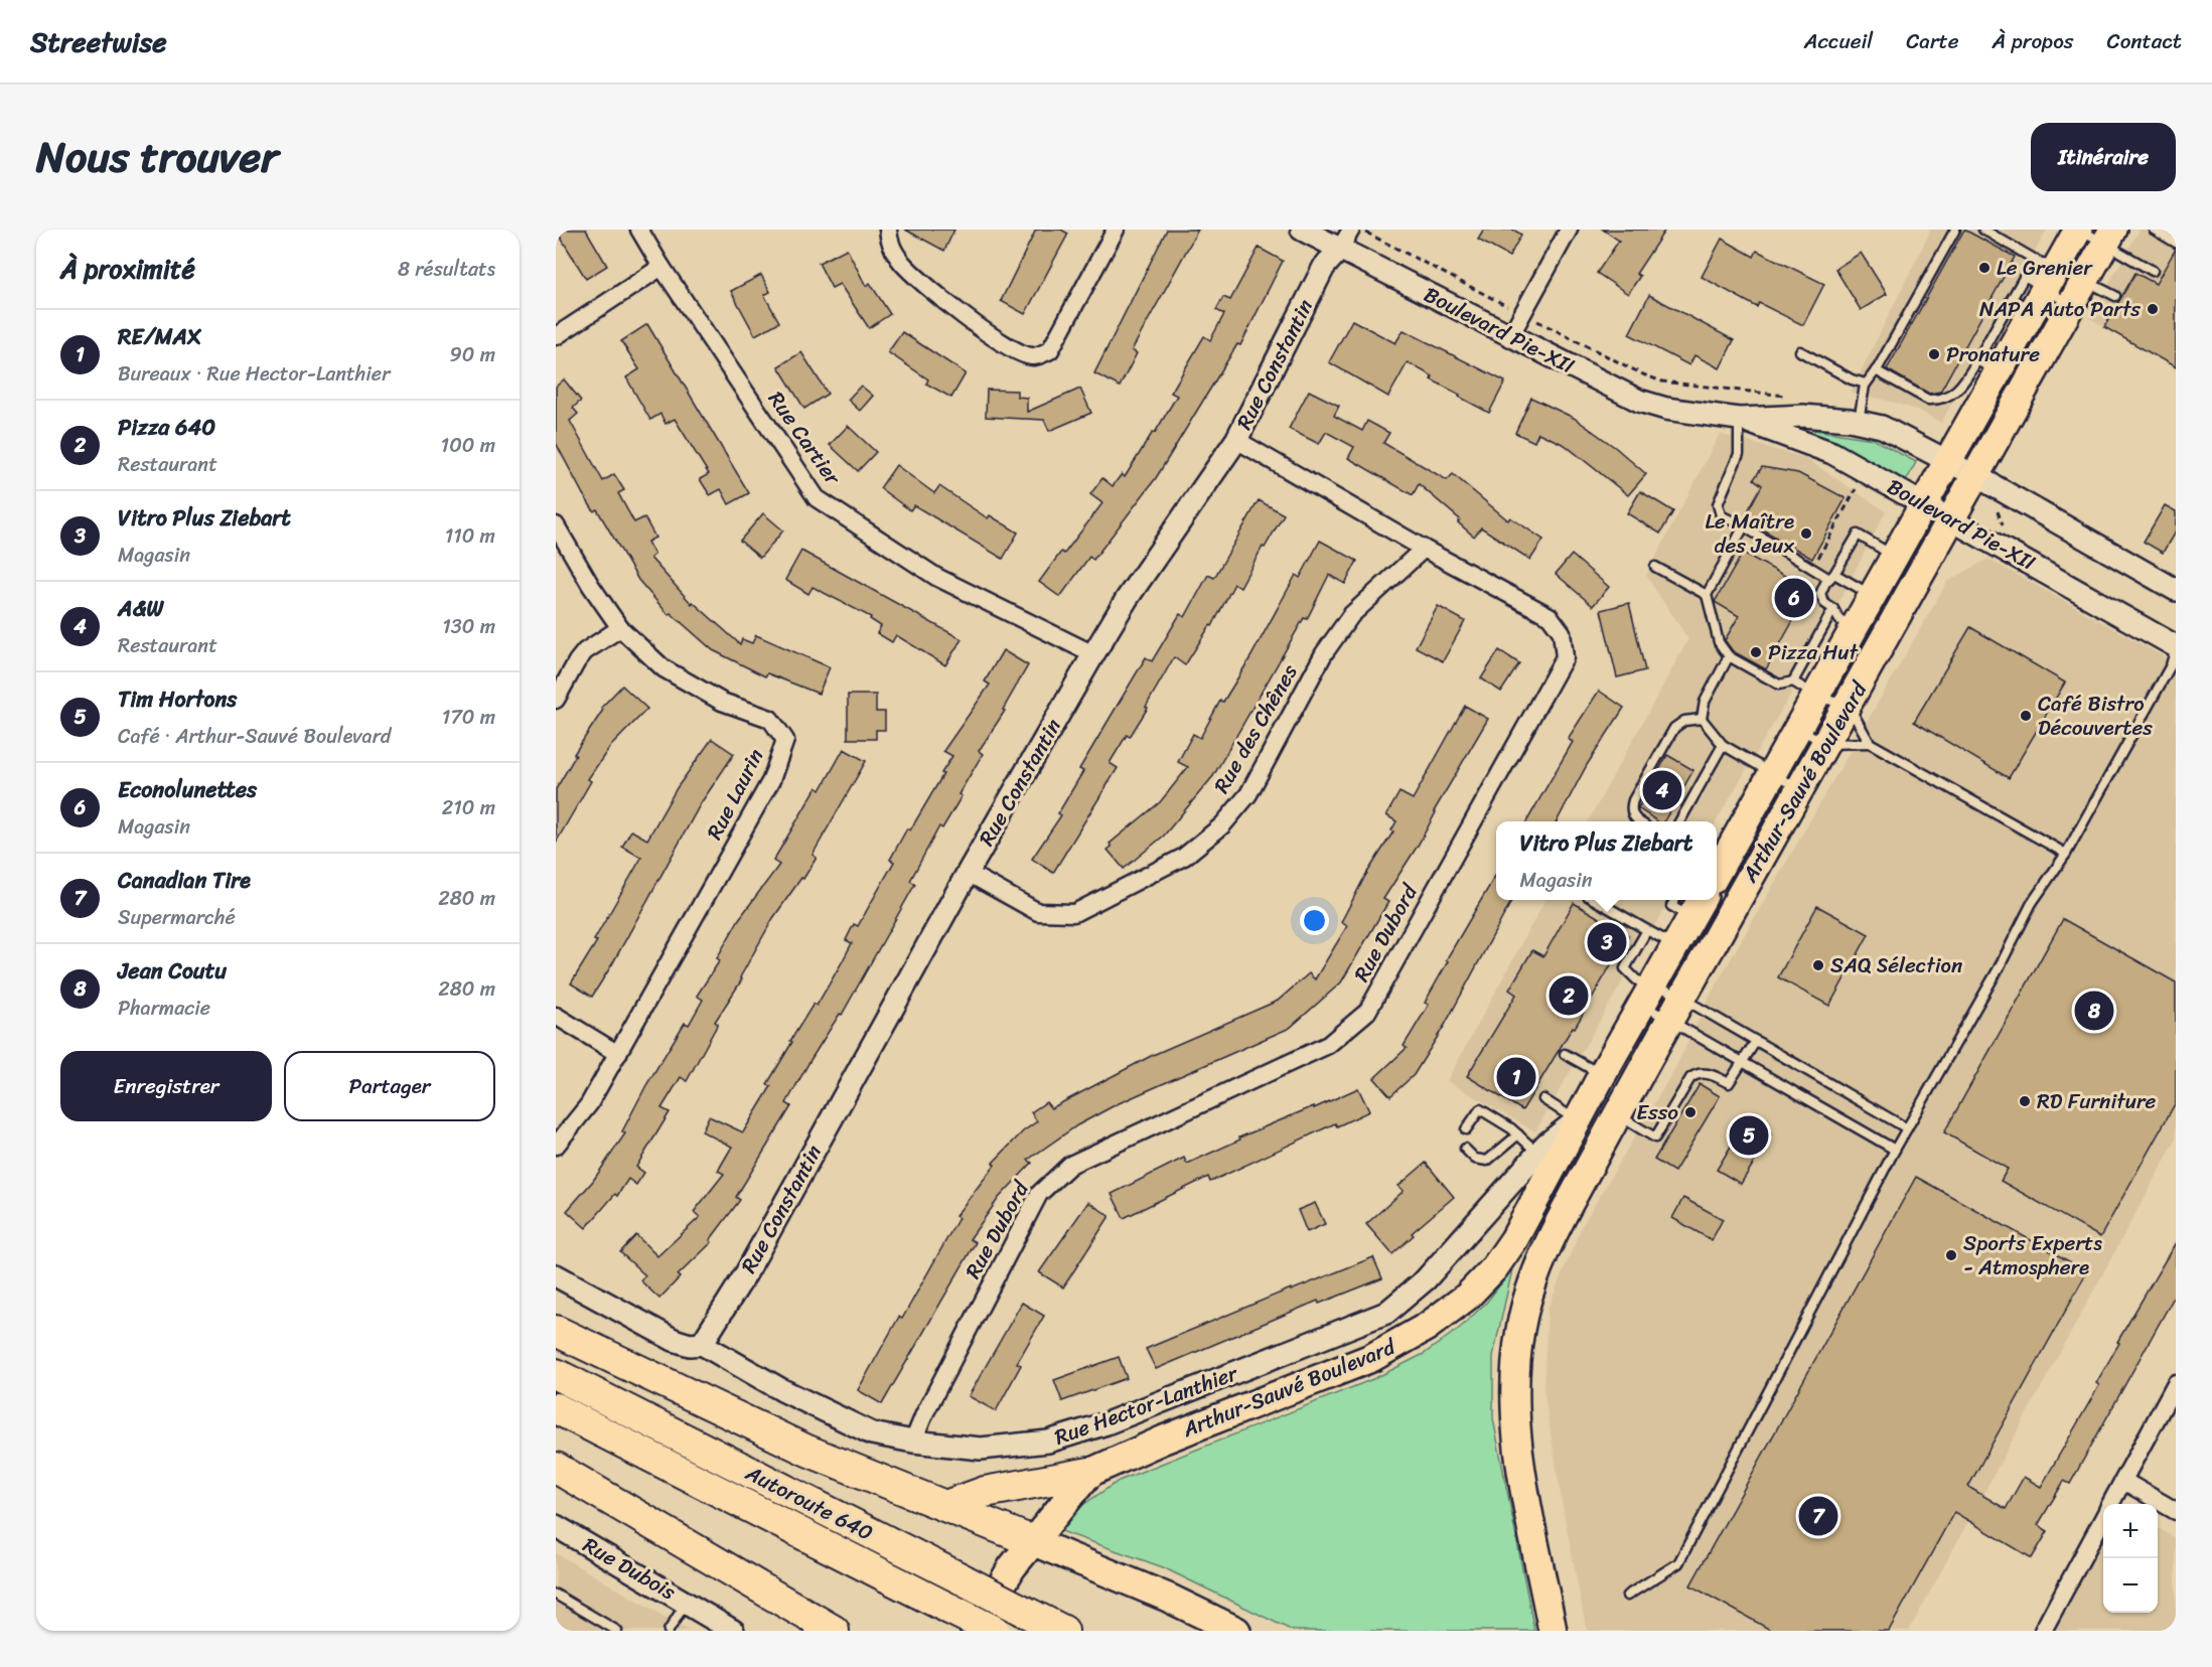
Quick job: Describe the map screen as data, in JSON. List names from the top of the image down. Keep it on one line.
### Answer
{"streets":{"highway":["Autoroute 640"],"main road":["Arthur-Sauvé Boulevard"],"street":["Boulevard Pie-XII","Rue Constantin","Rue Cartier","Rue des Chênes","Rue Laurin","Rue Dubord","Rue Hector-Lanthier","Rue Dubois"]},"crossings":[["Boulevard Pie-XII","Rue Constantin"],["Boulevard Pie-XII","Arthur-Sauvé Boulevard"],["Rue Constantin","Rue Cartier"],["Rue Constantin","Rue des Chênes"],["Rue Constantin","Rue Dubord"],["Rue Constantin","Rue Hector-Lanthier"],["Rue des Chênes","Rue Dubord"],["Arthur-Sauvé Boulevard","Rue Hector-Lanthier"],["Rue Dubord","Rue Hector-Lanthier"]],"places":["Le Grenier","NAPA Auto Parts","Pronature","Le Maître des Jeux","Pizza Hut","Café Bistro Découvertes","SAQ Sélection","RD Furniture","Esso","Sports Experts - Atmosphere"],"page":{"header":"Streetwise","nav":["Accueil","Carte","À propos","Contact"],"title":"Nous trouver","buttons":["Itinéraire",["Enregistrer","Partager"]],"heading":["À proximité","8 résultats"],"list":[{"mark":"1","name":"RE/MAX","note":"Bureaux · Rue Hector-Lanthier","value":"90 m"},{"mark":"2","name":"Pizza 640","note":"Restaurant","value":"100 m"},{"mark":"3","name":"Vitro Plus Ziebart","note":"Magasin","value":"110 m"},{"mark":"4","name":"A&W","note":"Restaurant","value":"130 m"},{"mark":"5","name":"Tim Hortons","note":"Café · Arthur-Sauvé Boulevard","value":"170 m"},{"mark":"6","name":"Econolunettes","note":"Magasin","value":"210 m"},{"mark":"7","name":"Canadian Tire","note":"Supermarché","value":"280 m"},{"mark":"8","name":"Jean Coutu","note":"Pharmacie","value":"280 m"}],"pins":["6","4","3","2","8","1","5","7"],"popup":["Vitro Plus Ziebart","Magasin"],"map_buttons":["+","−"]}}
